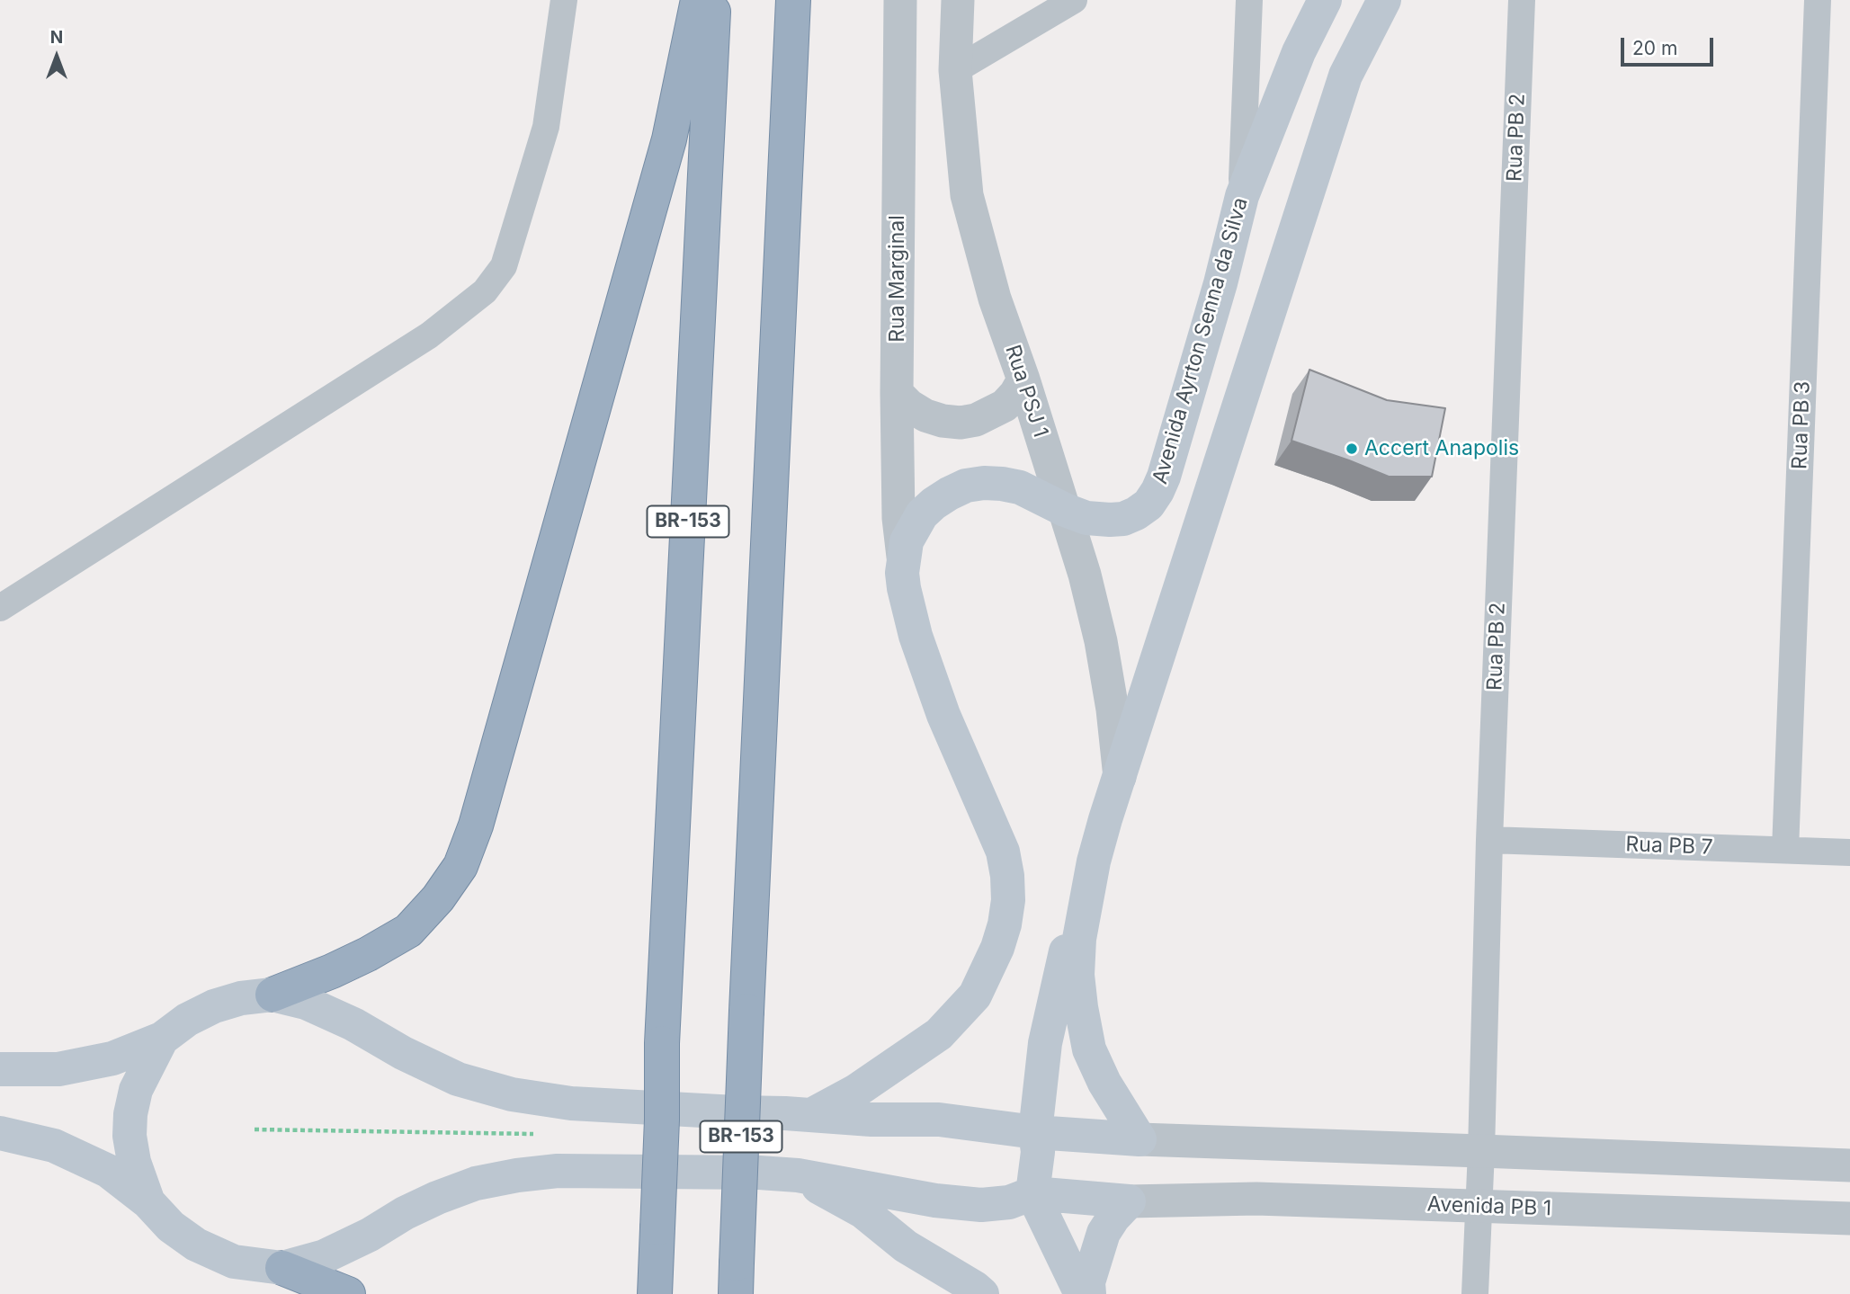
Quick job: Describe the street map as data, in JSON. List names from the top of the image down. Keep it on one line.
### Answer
{"streets":{"highway":["BR-153"],"main road":["Avenida Ayrton Senna da Silva"],"street":["Rua PB 2","Rua Marginal","Rua PSJ 1","Rua PB 3","Rua PB 7","Avenida PB 1"]},"crossings":[["Rua PB 2","Rua PB 7"],["Rua PB 2","Avenida PB 1"],["Rua Marginal","Avenida Ayrton Senna da Silva"],["Avenida Ayrton Senna da Silva","Rua PSJ 1"],["Rua PB 3","Rua PB 7"]],"places":["Accert Anapolis"],"scale_bar":"20 m","north":"top"}
